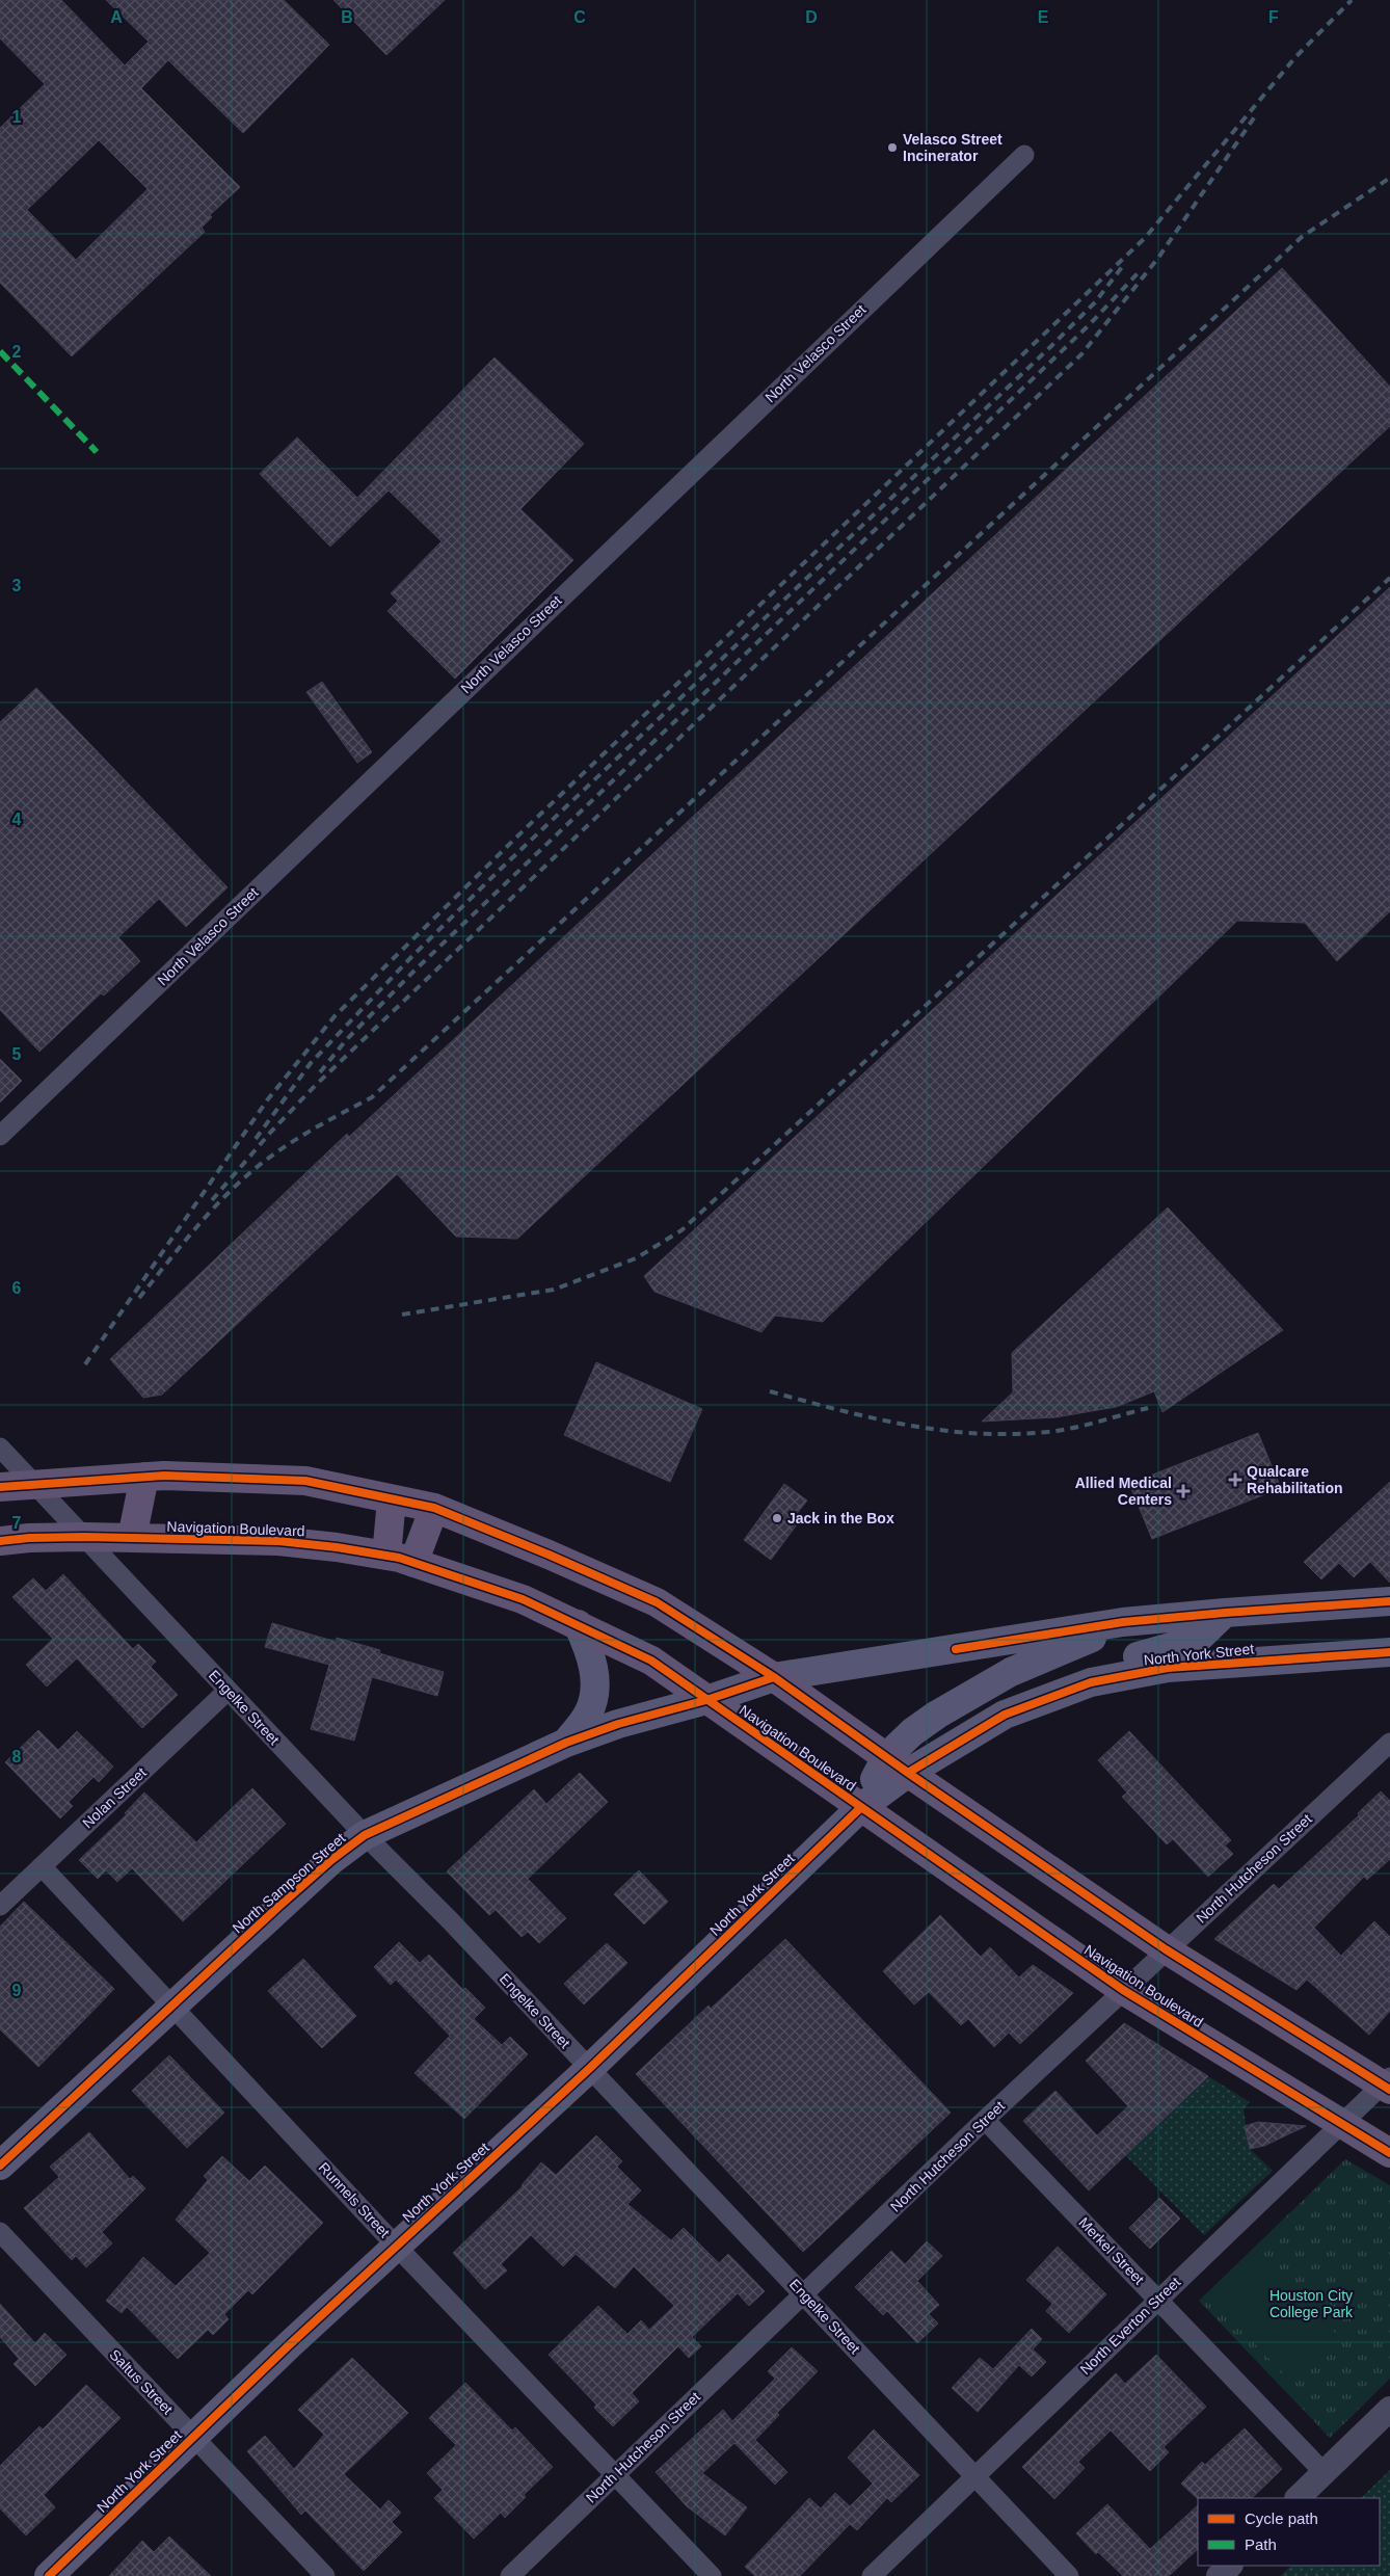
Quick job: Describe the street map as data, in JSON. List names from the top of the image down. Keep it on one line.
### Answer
{"streets":{"main road":["Navigation Boulevard","North York Street","North Sampson Street"],"street":["North Velasco Street","Engelke Street","Nolan Street","North Hutcheson Street","Runnels Street","Merkel Street","North Everton Street","Saltus Street"]},"crossings":[["Navigation Boulevard","North York Street"],["Navigation Boulevard","Engelke Street"],["Navigation Boulevard","North Hutcheson Street"],["Navigation Boulevard","North Sampson Street"],["Navigation Boulevard","North Everton Street"],["North York Street","Engelke Street"],["North York Street","Runnels Street"],["North York Street","Saltus Street"],["Engelke Street","Nolan Street"],["Engelke Street","North Hutcheson Street"],["Engelke Street","North Sampson Street"],["Engelke Street","North Everton Street"],["Nolan Street","Runnels Street"],["North Hutcheson Street","Runnels Street"],["North Hutcheson Street","Merkel Street"],["North Sampson Street","Runnels Street"],["Merkel Street","North Everton Street"]],"parks":["Houston City College Park"],"places":{"other":["Velasco Street Incinerator","Jack in the Box"],"health":["Qualcare Rehabilitation","Allied Medical Centers"]},"legend":["Cycle path","Path"],"grid":{"columns":["A","B","C","D","E","F"],"rows":["1","2","3","4","5","6","7","8","9"]}}
